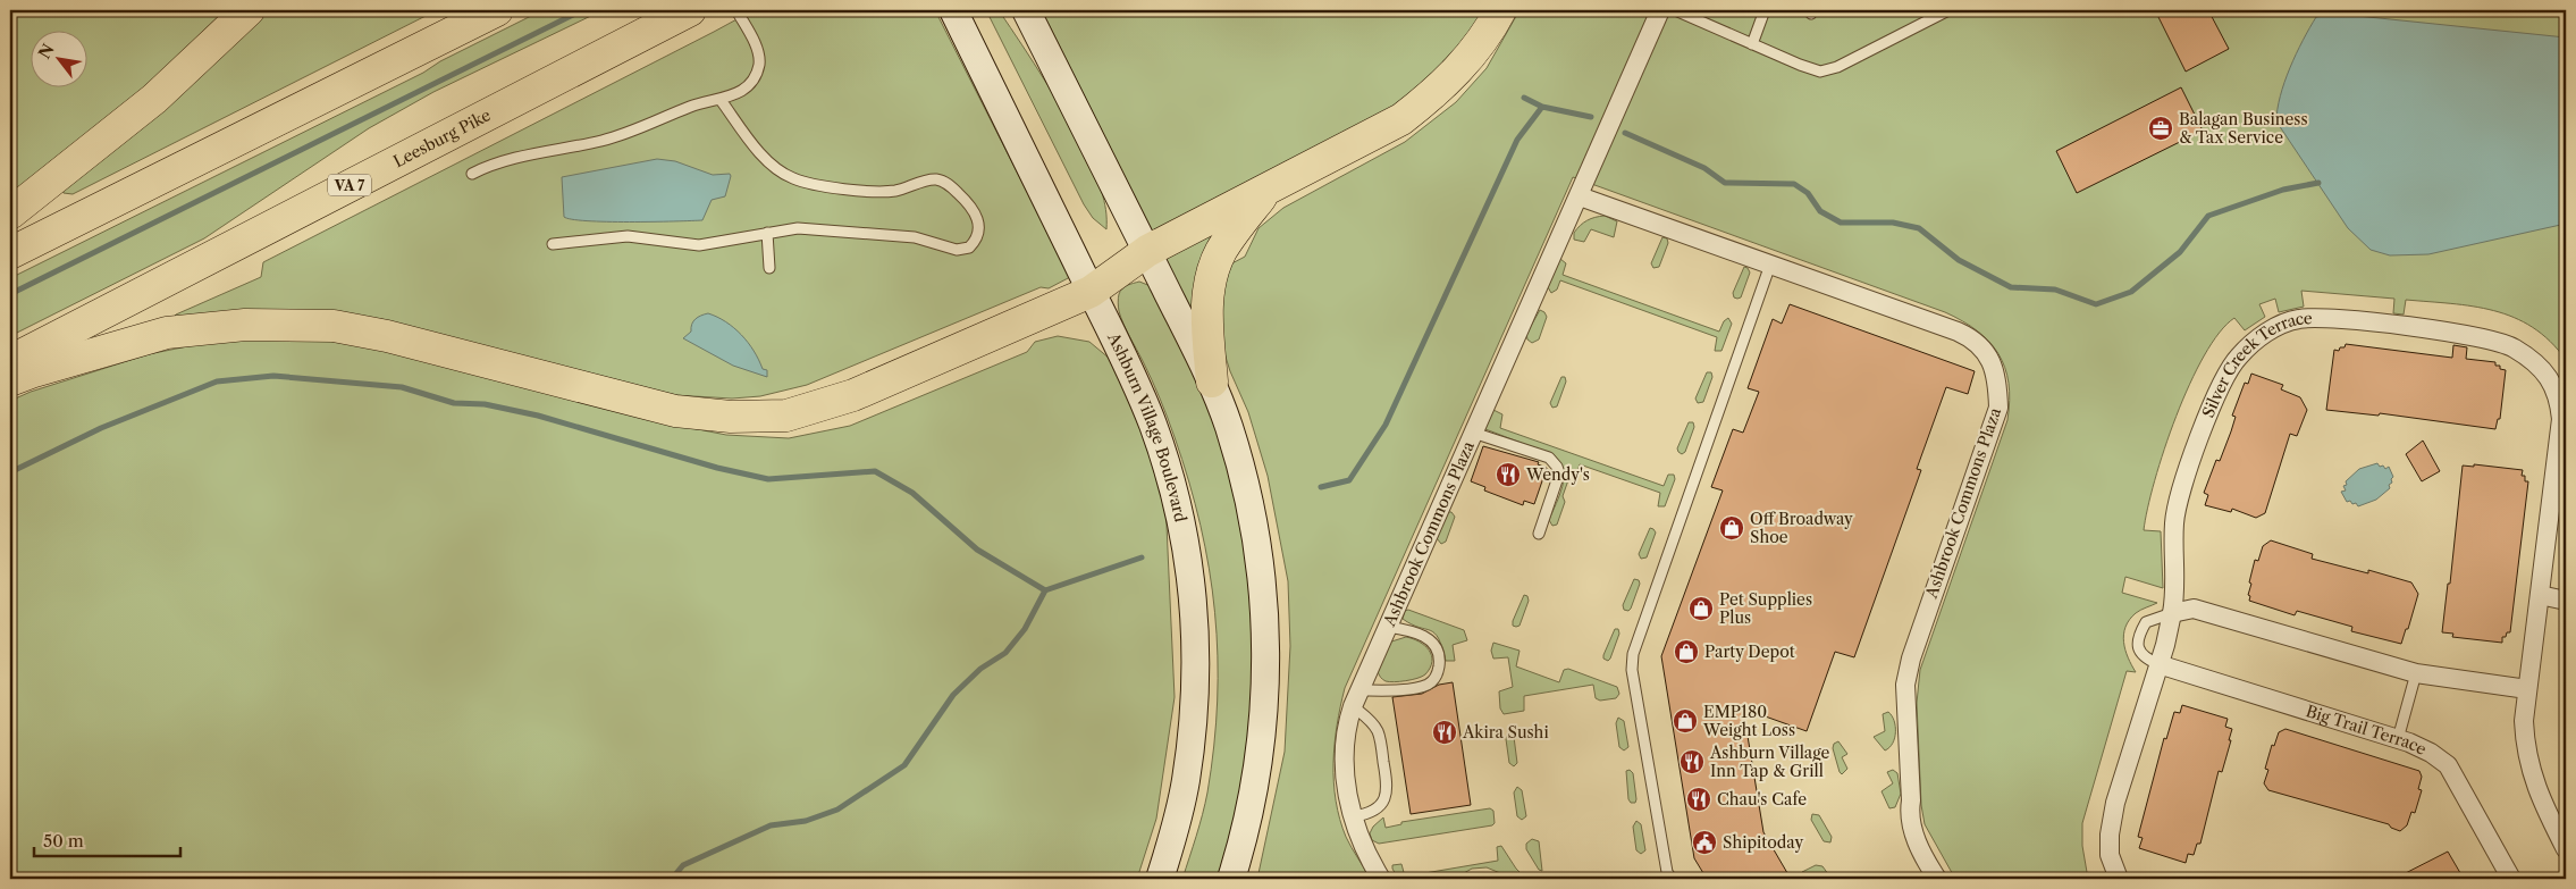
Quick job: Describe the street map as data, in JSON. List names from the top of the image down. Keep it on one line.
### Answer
{"streets":{"highway":["Leesburg Pike","VA 7"],"main road":["Ashburn Village Boulevard"],"street":["Silver Creek Terrace","Ashbrook Commons Plaza","Big Trail Terrace"]},"places":{"office":["Balagan Business & Tax Service"],"restaurant":["Wendy's","Akira Sushi","Ashburn Village Inn Tap & Grill","Chau's Cafe"],"shop":["Off Broadway Shoe","Pet Supplies Plus","Party Depot","EMP180 Weight Loss"],"public building":["Shipitoday"]},"scale_bar":"50 m","north":"top left"}
